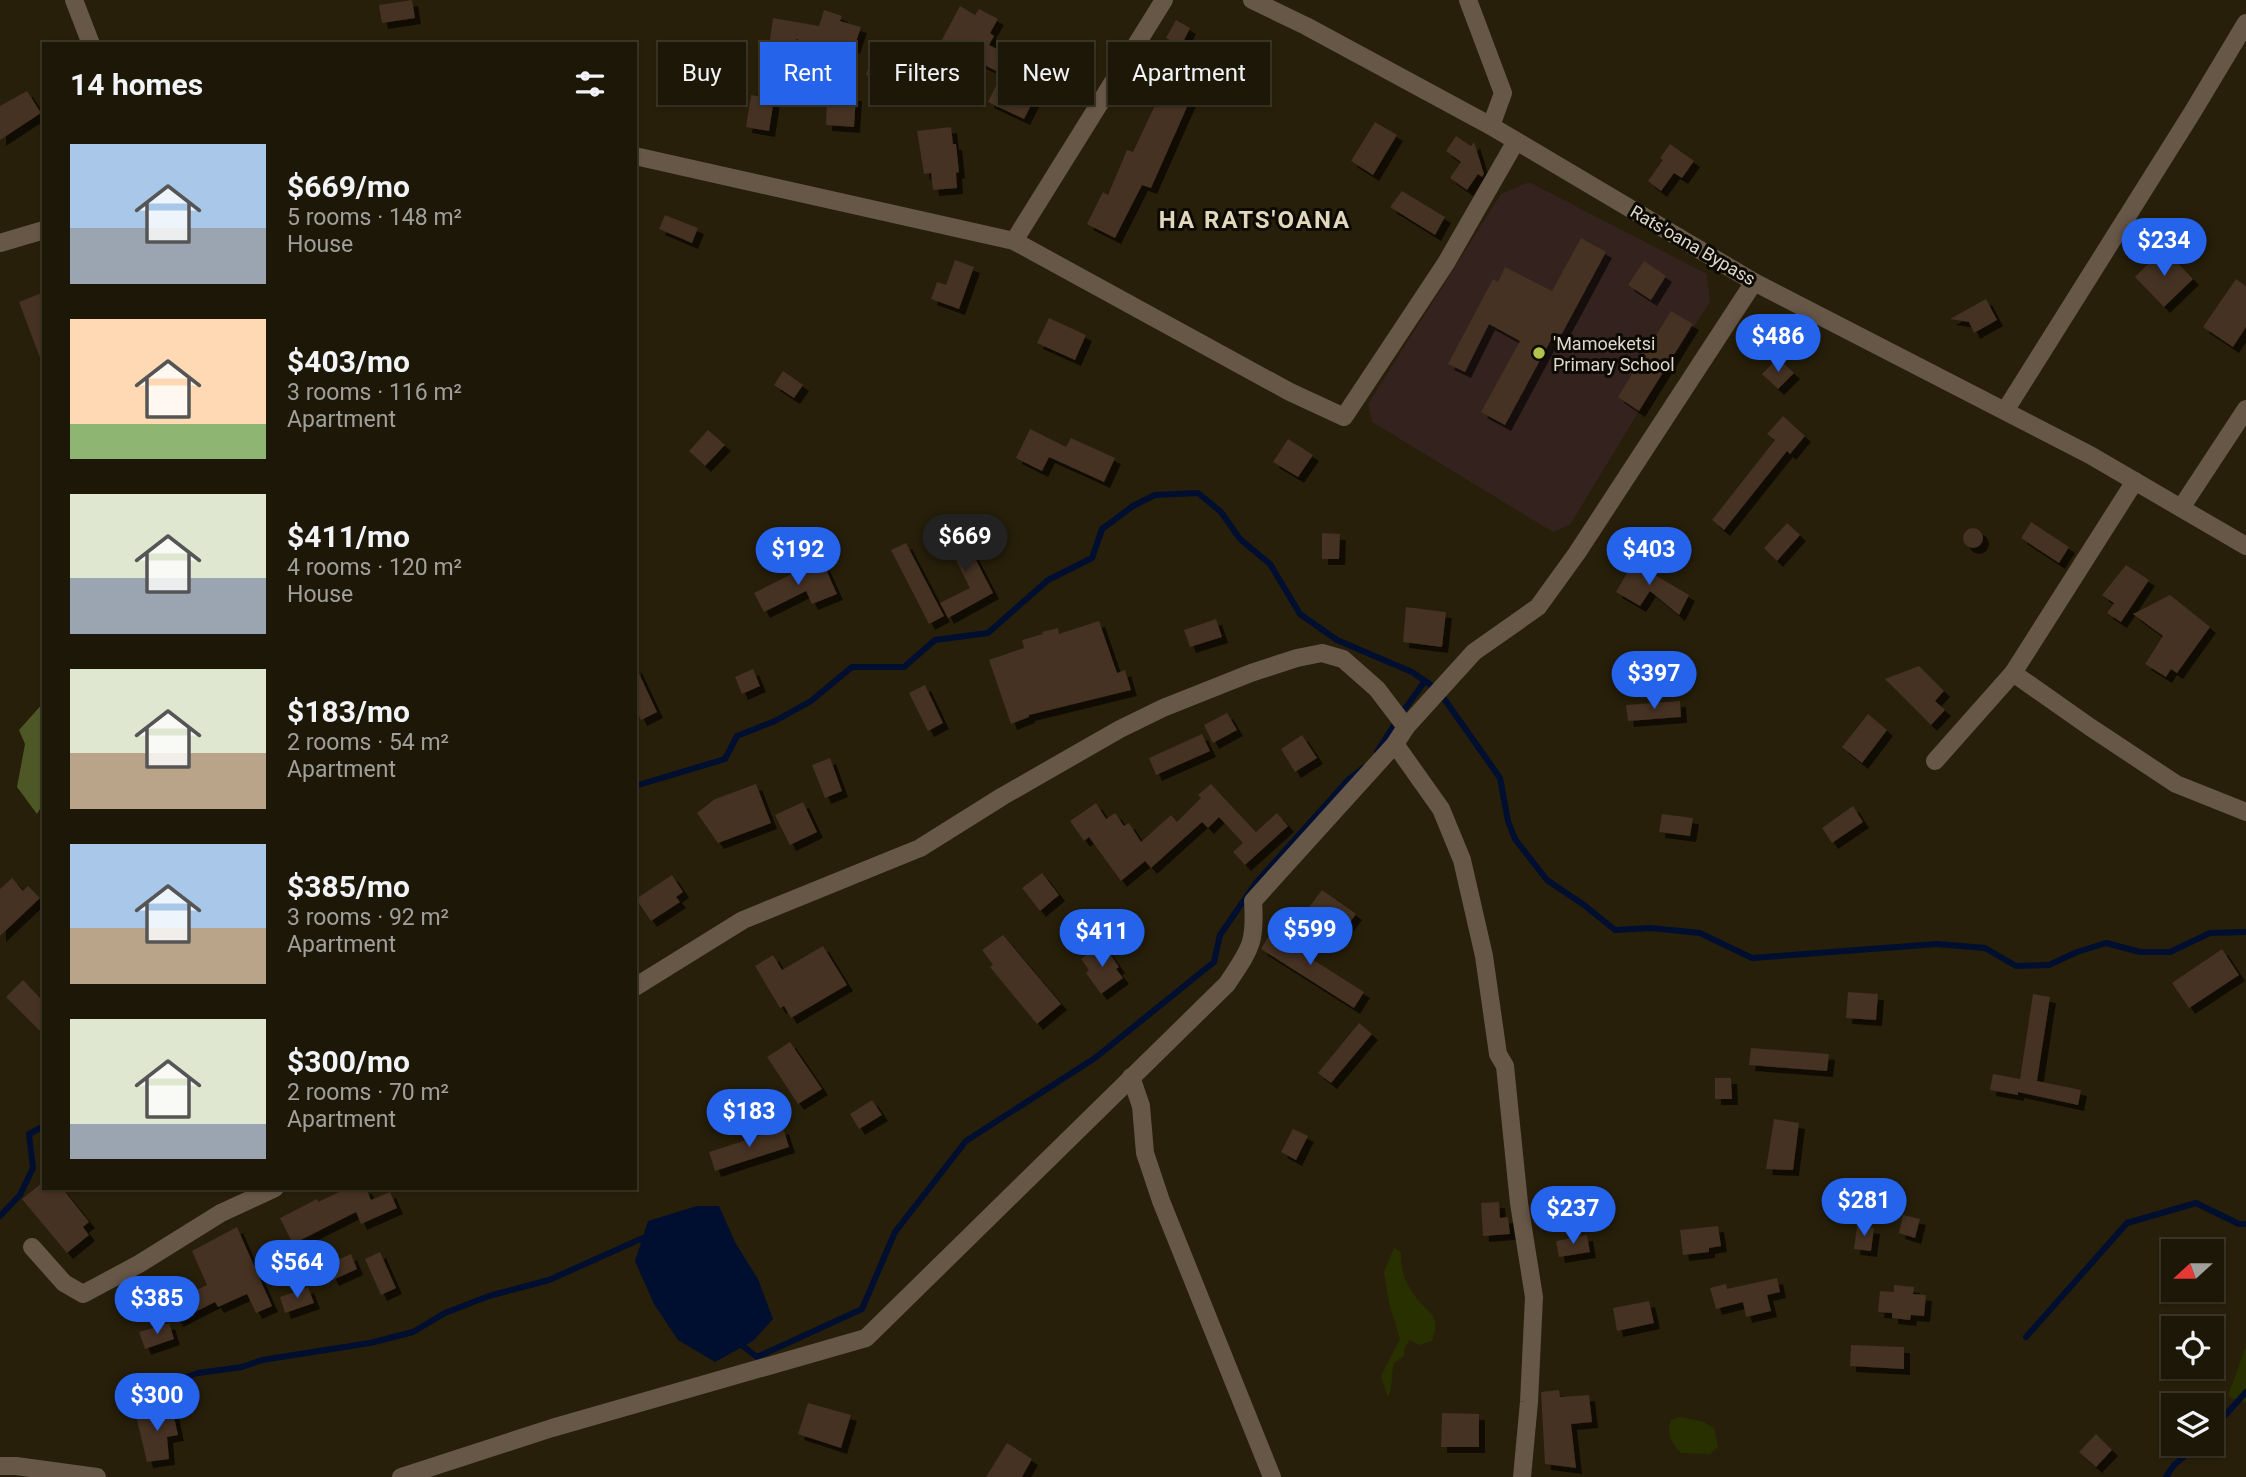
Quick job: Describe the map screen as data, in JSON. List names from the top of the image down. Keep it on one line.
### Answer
{"streets":{"street":["Rats'oana Bypass"]},"districts":["HA RATS'OANA"],"places":["'Mamoeketsi Primary School"],"north":"left","page":{"chip":["Buy","Rent","Filters","New","Apartment"],"heading":"14 homes","list":[{"name":"$669/mo","note":"5 rooms · 148 m² · House"},{"name":"$403/mo","note":"3 rooms · 116 m² · Apartment"},{"name":"$411/mo","note":"4 rooms · 120 m² · House"},{"name":"$183/mo","note":"2 rooms · 54 m² · Apartment"},{"name":"$385/mo","note":"3 rooms · 92 m² · Apartment"},{"name":"$300/mo","note":"2 rooms · 70 m² · Apartment"}],"price":["$234","$486","$669","$192","$403","$397","$599","$411","$183","$281","$237","$564","$385","$300"]}}
